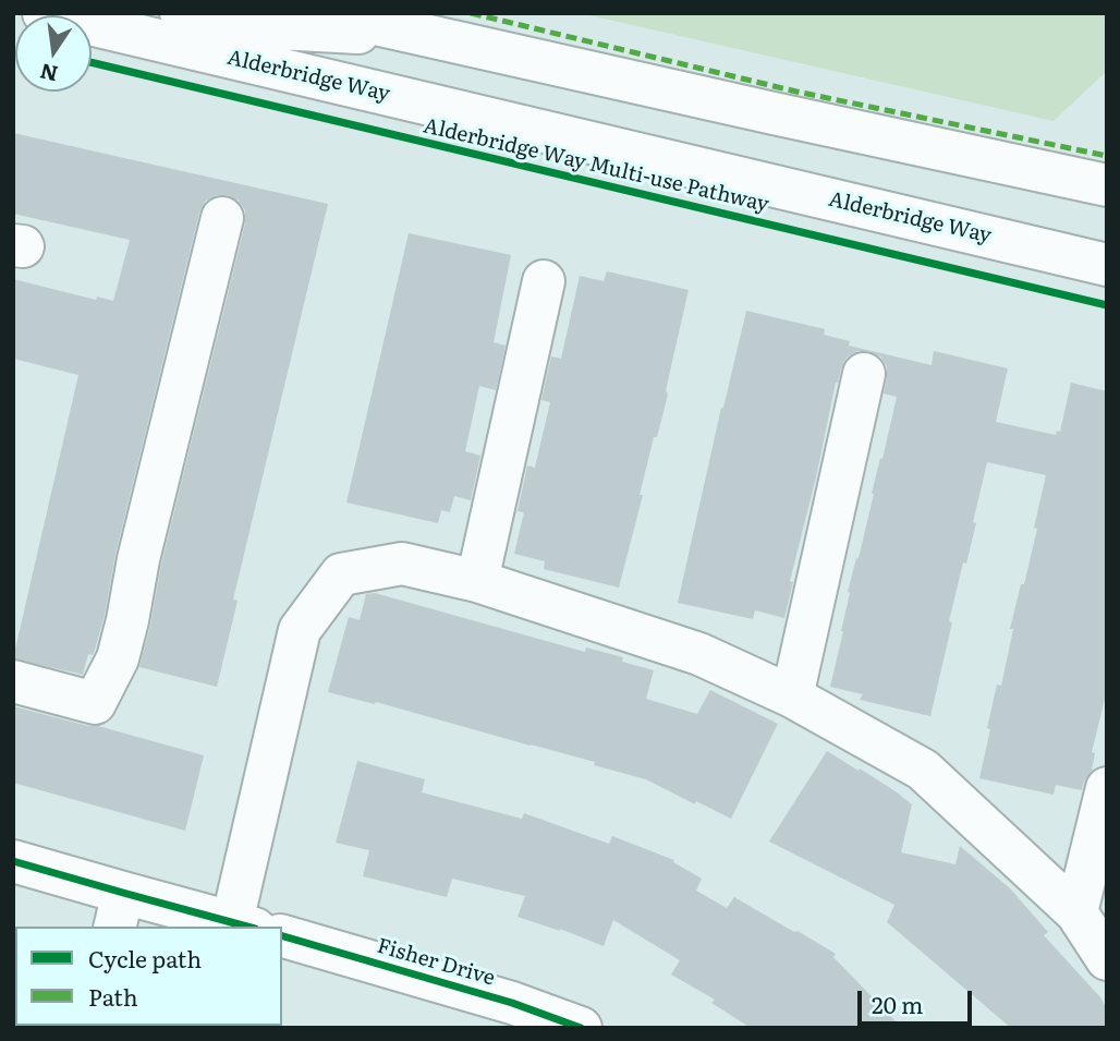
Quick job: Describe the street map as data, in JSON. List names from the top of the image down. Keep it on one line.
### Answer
{"streets":{"main road":["Alderbridge Way","Fisher Drive"],"cycle path":["Alderbridge Way Multi-use Pathway"]},"legend":["Cycle path","Path"],"scale_bar":"20 m","north":"bottom"}
